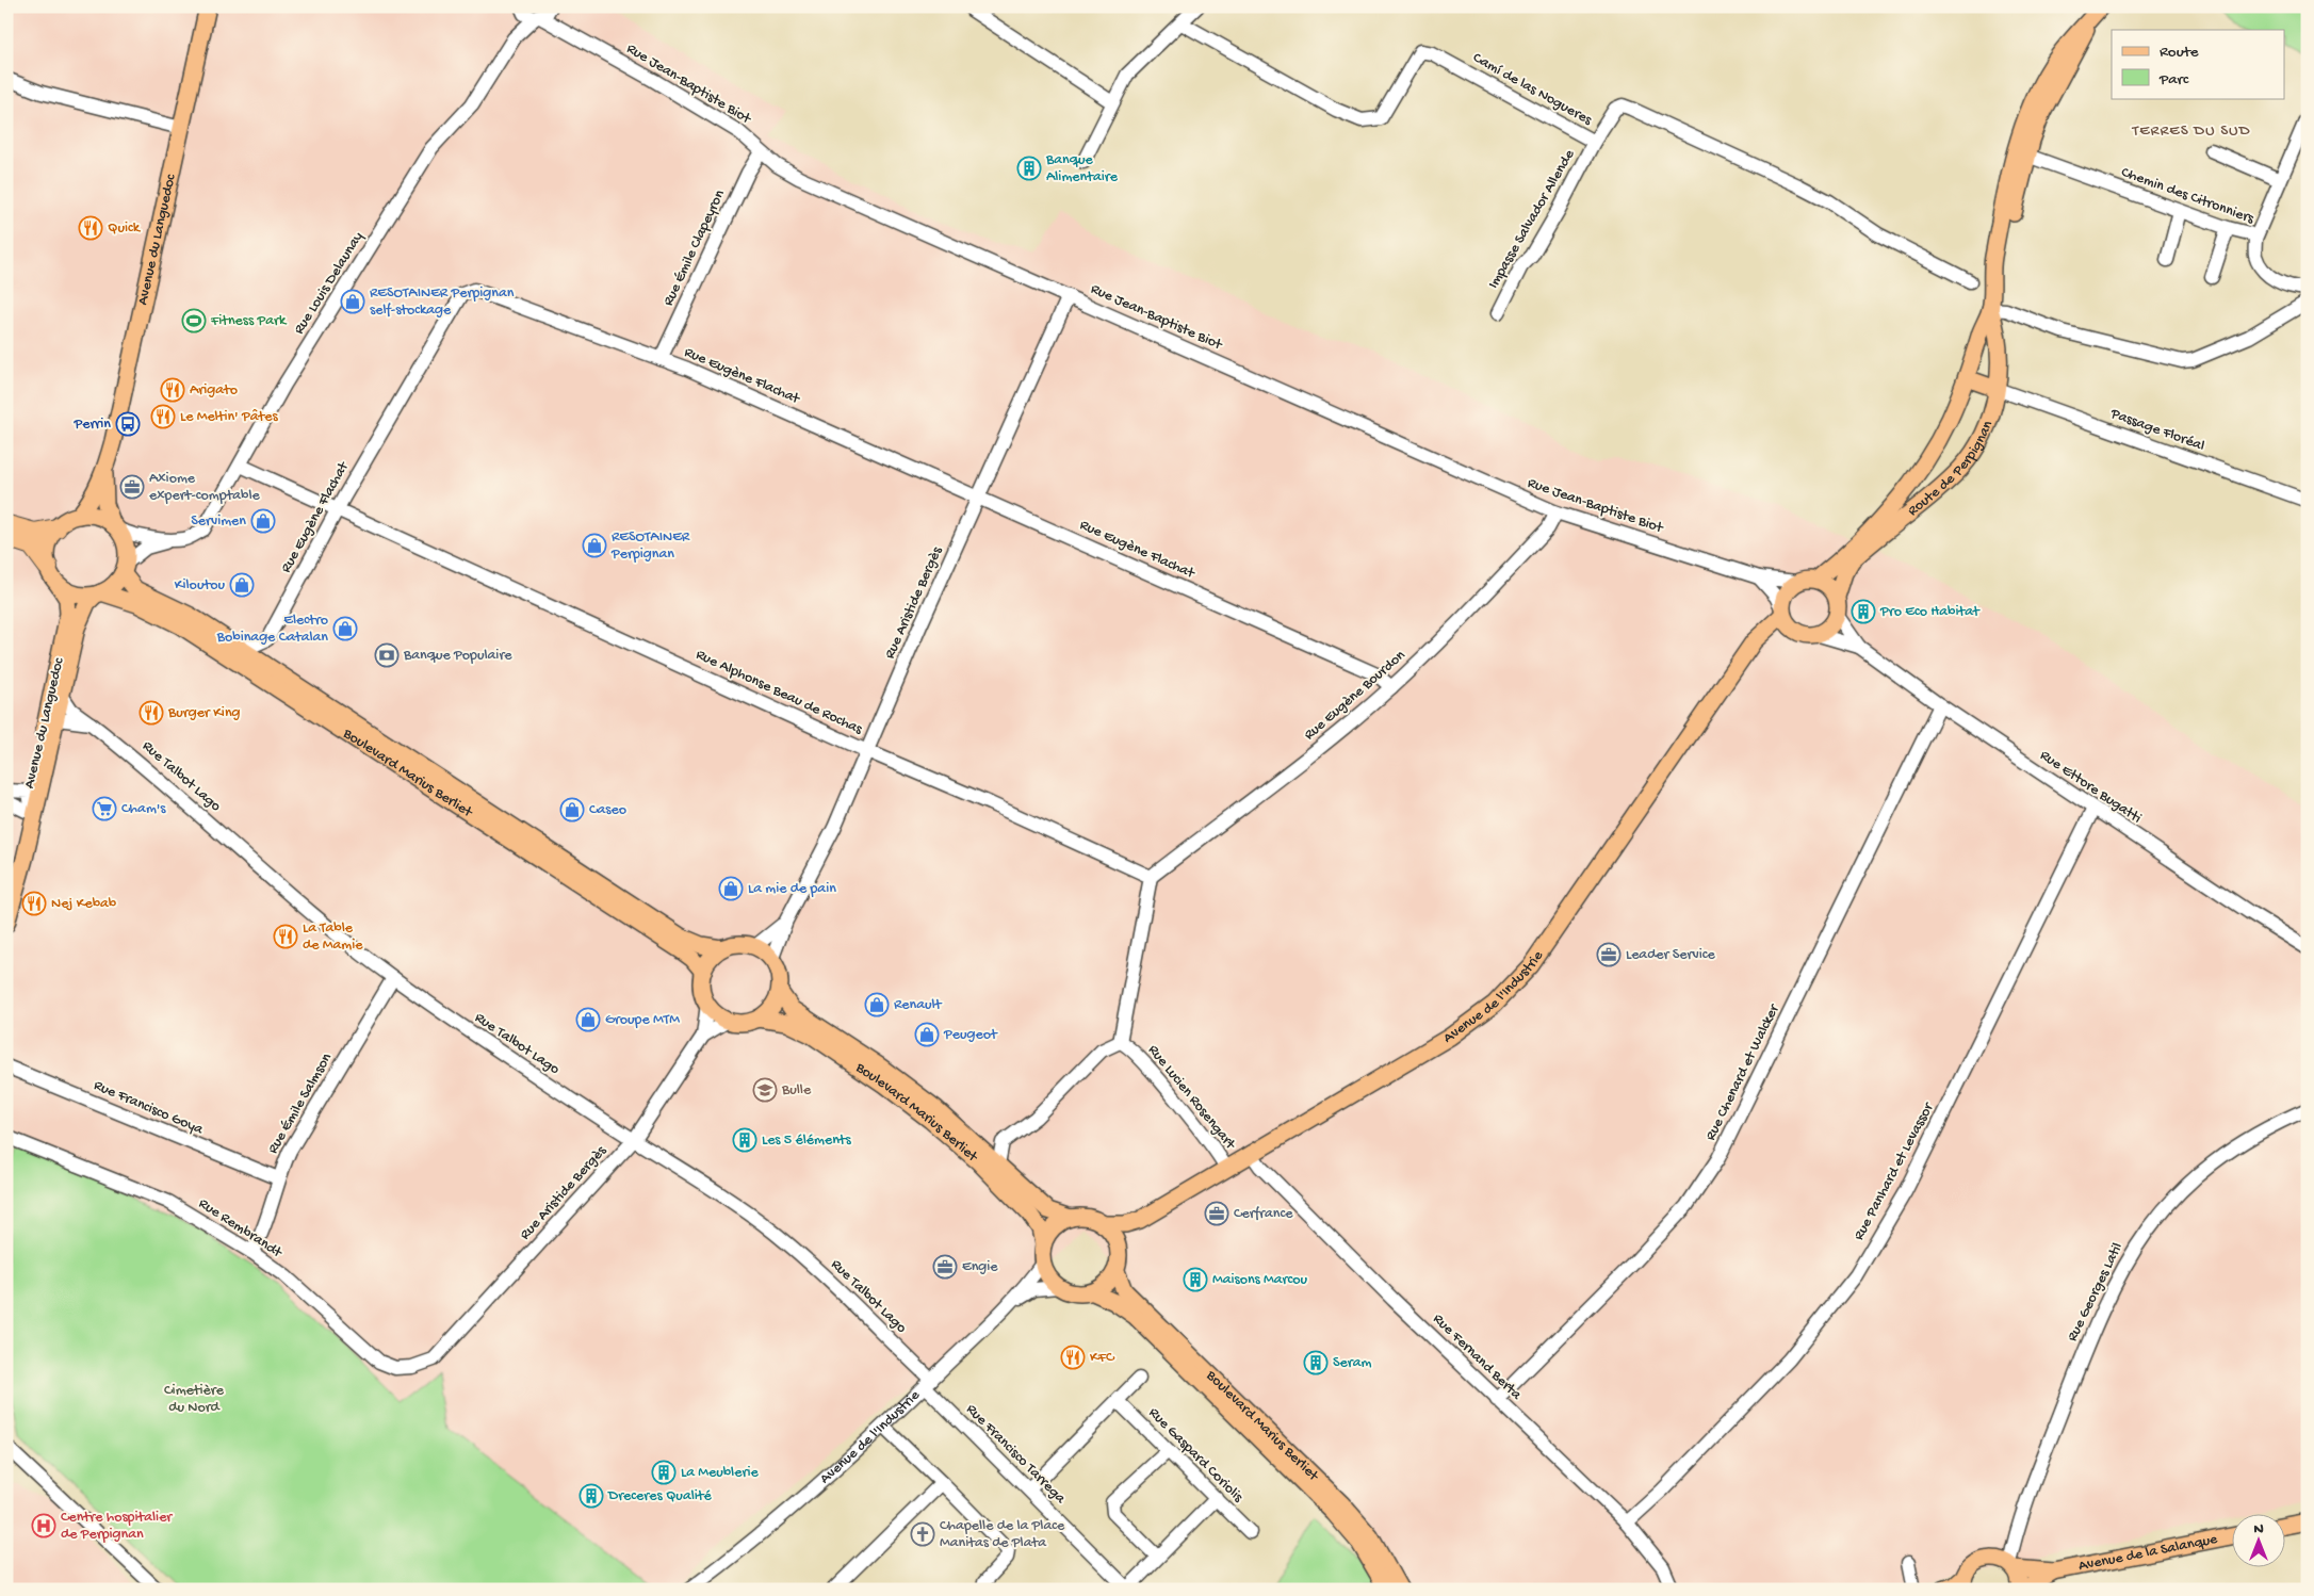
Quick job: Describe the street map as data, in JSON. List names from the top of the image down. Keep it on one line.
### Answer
{"streets":{"main road":["Avenue du Languedoc","Route de Perpignan","Boulevard Marius Berliet","Avenue de l'Industrie","Avenue de la Salanque"],"street":["Rue Jean-Baptiste Biot","Camí de las Nogueres","Chemin des Citronniers","Impasse Salvador Allende","Rue Émile Clapeyron","Rue Louis Delaunay","Rue Eugène Flachat","Passage Floréal","Rue Aristide Bergès","Rue Alphonse Beau de Rochas","Rue Eugène Bourdon","Rue Talbot Lago","Rue Ettore Bugatti","Rue Chenard et Walcker","Rue Lucien Rosengart","Rue Émile Salmson","Rue Francisco Goya","Rue Panhard et Levassor","Rue Rembrandt","Rue Georges Latil","Rue Fernand Berta","Rue Francisco Tarrega","Rue Gaspard Coriolis"]},"crossings":[["Rue Jean-Baptiste Biot","Rue Émile Clapeyron"],["Rue Jean-Baptiste Biot","Rue Louis Delaunay"],["Rue Jean-Baptiste Biot","Route de Perpignan"],["Rue Jean-Baptiste Biot","Rue Aristide Bergès"],["Rue Jean-Baptiste Biot","Rue Eugène Bourdon"],["Rue Jean-Baptiste Biot","Rue Ettore Bugatti"],["Rue Jean-Baptiste Biot","Avenue de l'Industrie"],["Camí de las Nogueres","Impasse Salvador Allende"],["Chemin des Citronniers","Route de Perpignan"],["Avenue du Languedoc","Rue Louis Delaunay"],["Avenue du Languedoc","Boulevard Marius Berliet"],["Avenue du Languedoc","Rue Talbot Lago"],["Rue Émile Clapeyron","Rue Eugène Flachat"],["Rue Louis Delaunay","Rue Alphonse Beau de Rochas"],["Rue Louis Delaunay","Boulevard Marius Berliet"],["Rue Eugène Flachat","Rue Aristide Bergès"],["Rue Eugène Flachat","Rue Alphonse Beau de Rochas"],["Rue Eugène Flachat","Rue Eugène Bourdon"],["Rue Eugène Flachat","Boulevard Marius Berliet"],["Passage Floréal","Route de Perpignan"],["Route de Perpignan","Rue Ettore Bugatti"],["Route de Perpignan","Avenue de l'Industrie"],["Rue Aristide Bergès","Rue Alphonse Beau de Rochas"],["Rue Aristide Bergès","Boulevard Marius Berliet"],["Rue Aristide Bergès","Rue Talbot Lago"],["Rue Aristide Bergès","Rue Rembrandt"],["Rue Alphonse Beau de Rochas","Rue Eugène Bourdon"],["Boulevard Marius Berliet","Avenue de l'Industrie"],["Rue Talbot Lago","Avenue de l'Industrie"],["Rue Talbot Lago","Rue Émile Salmson"],["Rue Talbot Lago","Rue Francisco Tarrega"],["Rue Ettore Bugatti","Avenue de l'Industrie"],["Rue Ettore Bugatti","Rue Chenard et Walcker"],["Rue Ettore Bugatti","Rue Panhard et Levassor"],["Avenue de l'Industrie","Rue Lucien Rosengart"],["Avenue de l'Industrie","Rue Fernand Berta"],["Avenue de l'Industrie","Rue Francisco Tarrega"],["Rue Chenard et Walcker","Rue Fernand Berta"],["Rue Émile Salmson","Rue Francisco Goya"],["Rue Émile Salmson","Rue Rembrandt"],["Rue Panhard et Levassor","Rue Fernand Berta"]],"districts":["TERRES DU SUD"],"parks":["Cimetière du Nord"],"places":{"building":["Banque Alimentaire","Pro Eco Habitat","Les 5 éléments","Maisons Marcou","Seram","La Meublerie","Dreceres Qualité"],"restaurant":["Quick","Arigato","Le Meltin' Pâtes","Burger King","Nej Kebab","La Table de Mamie","KFC"],"shop":["RESOTAINER Perpignan self-stockage","Servimen","RESOTAINER Perpignan","Kiloutou","Electro Bobinage Catalan","Caseo","La mie de pain","Renault","Groupe MTM","Peugeot"],"sports":["Fitness Park"],"bus stop":["Perrin"],"office":["Axiome expert-comptable","Leader Service","Cerfrance","Engie"],"bank":["Banque Populaire"],"supermarket":["Cham's"],"school or university":["Bulle"],"hospital":["Centre hospitalier de Perpignan"],"church":["Chapelle de la Place Manitas de Plata"]},"legend":["Route","Parc"],"north":"top"}
